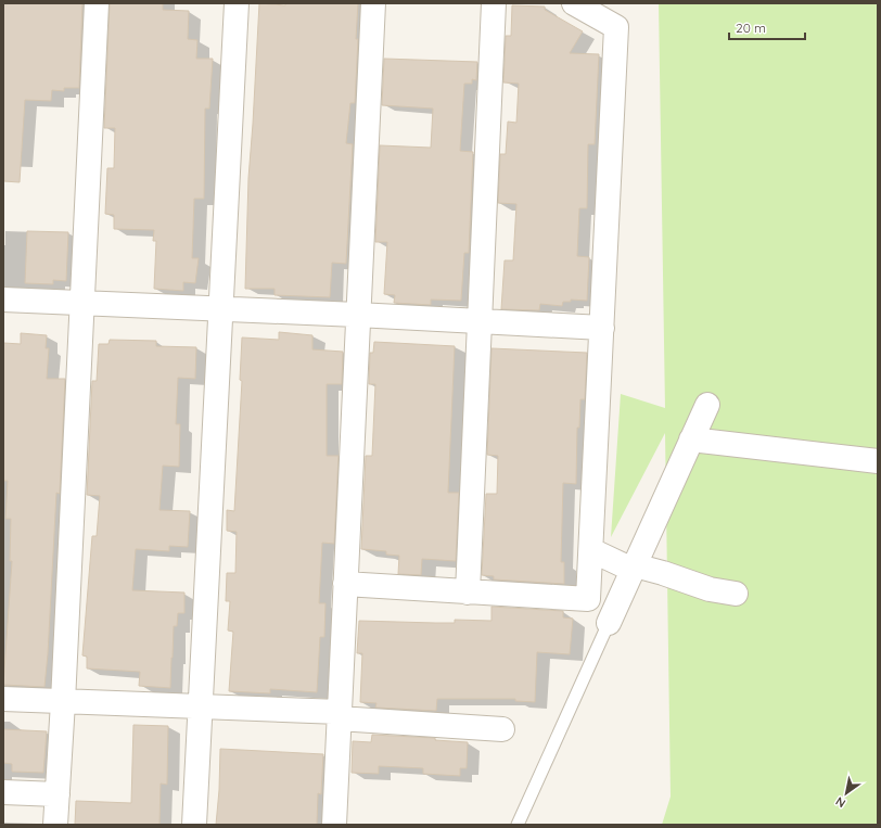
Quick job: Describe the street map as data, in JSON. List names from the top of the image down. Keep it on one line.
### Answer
{"scale_bar":"20 m","north":"bottom left"}
